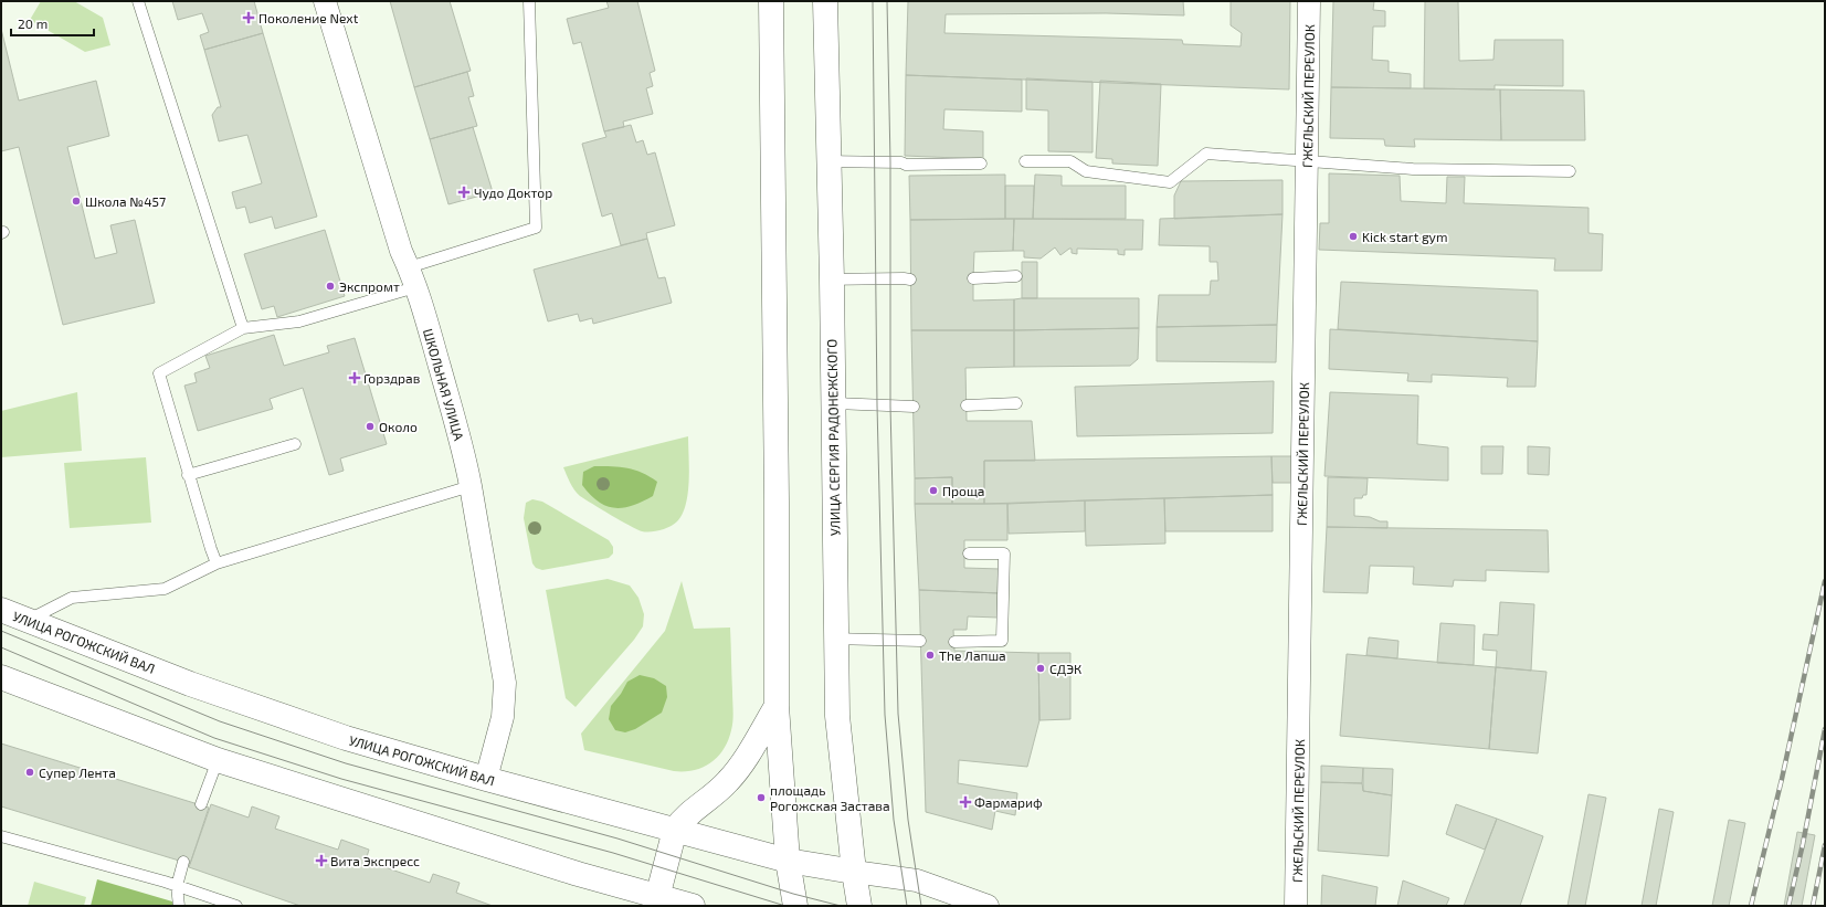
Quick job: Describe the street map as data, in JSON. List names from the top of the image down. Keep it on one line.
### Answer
{"streets":{"main road":["УЛИЦА СЕРГИЯ РАДОНЕЖСКОГО","УЛИЦА РОГОЖСКИЙ ВАЛ"],"street":["ГЖЕЛЬСКИЙ ПЕРЕУЛОК","ШКОЛЬНАЯ УЛИЦА"]},"crossings":[["ШКОЛЬНАЯ УЛИЦА","УЛИЦА РОГОЖСКИЙ ВАЛ"],["УЛИЦА СЕРГИЯ РАДОНЕЖСКОГО","УЛИЦА РОГОЖСКИЙ ВАЛ"]],"places":{"health":["Поколение Next","Чудо Доктор","Горздрав","Фармариф","Вита Экспресс"],"other":["Школа №457","Kick start gym","Экспромт","Около","Проща","The Лапша","СДЭК","Супер Лента","площадь Рогожская Застава"]},"scale_bar":"20 m"}
